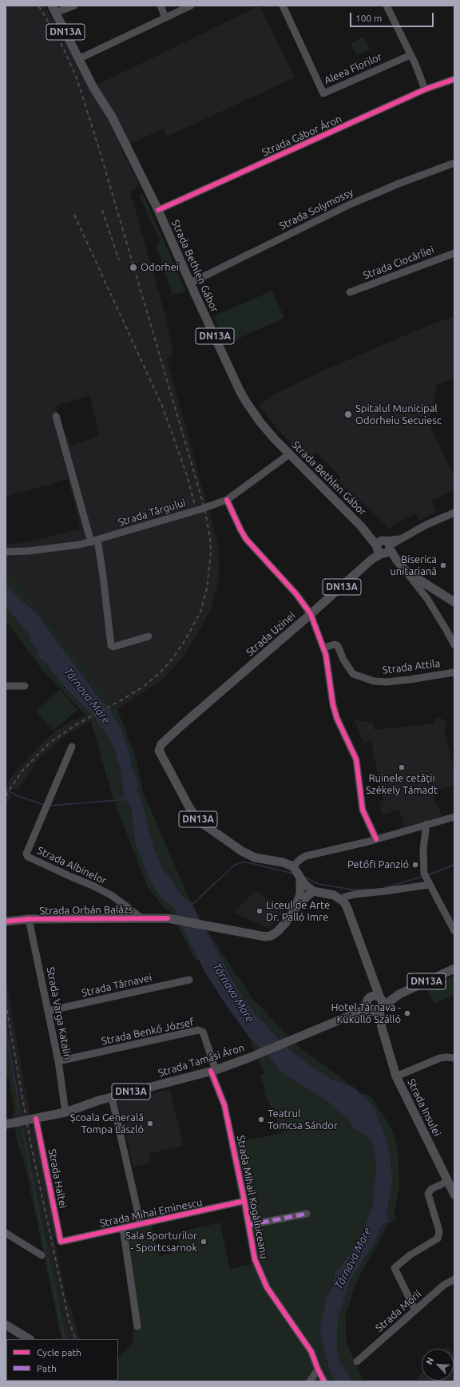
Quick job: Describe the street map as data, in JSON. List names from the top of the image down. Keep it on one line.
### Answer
{"streets":{"main road":["DN13A","Strada Bethlen Gábor","Strada Uzinei","Strada Orbán Balázs","Strada Tamási Áron","Strada Insulei"],"street":["Aleea Florilor","Strada Gábor Áron","Strada Solymossy","Strada Ciocârliei","Strada Târgului","Strada Attila","Strada Albinelor","Strada Târnavei","Strada Varga Katalin","Strada Benkő József","Strada Haltei","Strada Mihail Kogălniceanu","Strada Mihai Eminescu","Strada Morii"]},"crossings":[["DN13A","Strada Bethlen Gábor"],["DN13A","Strada Uzinei"],["DN13A","Strada Tamási Áron"],["DN13A","Strada Insulei"],["Strada Gábor Áron","Strada Bethlen Gábor"],["Strada Solymossy","Strada Bethlen Gábor"],["Strada Bethlen Gábor","Strada Târgului"],["Strada Bethlen Gábor","Strada Uzinei"],["Strada Albinelor","Strada Orbán Balázs"],["Strada Orbán Balázs","Strada Varga Katalin"],["Strada Târnavei","Strada Varga Katalin"],["Strada Varga Katalin","Strada Benkő József"],["Strada Varga Katalin","Strada Tamási Áron"],["Strada Benkő József","Strada Tamási Áron"],["Strada Benkő József","Strada Mihail Kogălniceanu"],["Strada Tamási Áron","Strada Insulei"],["Strada Tamási Áron","Strada Haltei"],["Strada Tamási Áron","Strada Mihail Kogălniceanu"],["Strada Haltei","Strada Mihai Eminescu"],["Strada Mihail Kogălniceanu","Strada Mihai Eminescu"]],"water":["Târnava Mare"],"places":["Odorhei","Spitalul Municipal Odorheiu Secuiesc","Biserica unitariană","Ruinele cetății Székely Támadt","Petőfi Panzió","Liceul de Arte Dr. Palló Imre","Hotel Târnava - Küküllő Szálló","Teatrul Tomcsa Sándor","Școala Generală Tompa László","Sala Sporturilor - Sportcsarnok"],"legend":["Cycle path","Path"],"scale_bar":"100 m","north":"top left"}
